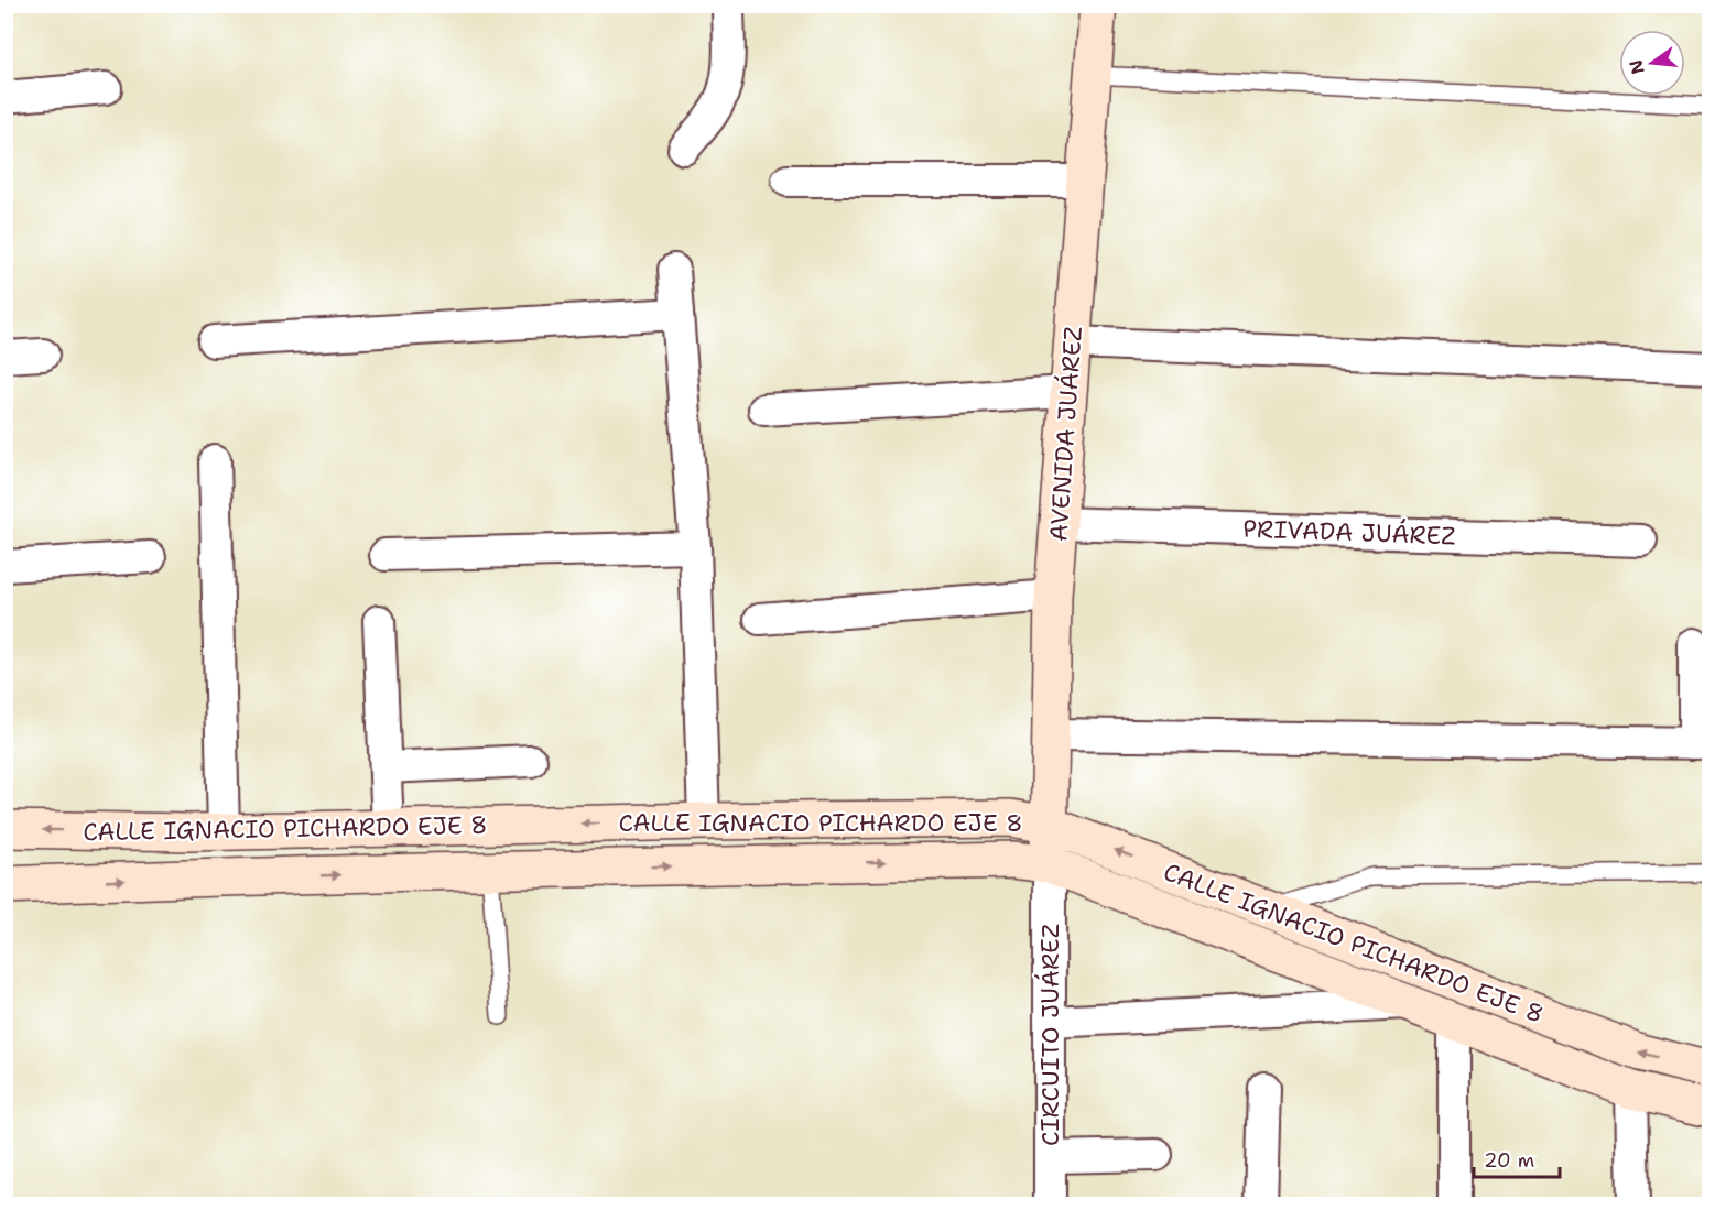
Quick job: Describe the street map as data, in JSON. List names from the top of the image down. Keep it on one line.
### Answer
{"streets":{"main road":["AVENIDA JUÁREZ","CALLE IGNACIO PICHARDO EJE 8"],"street":["PRIVADA JUÁREZ","CIRCUITO JUÁREZ"]},"crossings":[["AVENIDA JUÁREZ","PRIVADA JUÁREZ"],["AVENIDA JUÁREZ","CALLE IGNACIO PICHARDO EJE 8"],["AVENIDA JUÁREZ","CIRCUITO JUÁREZ"],["CALLE IGNACIO PICHARDO EJE 8","CIRCUITO JUÁREZ"]],"scale_bar":"20 m","north":"left"}
